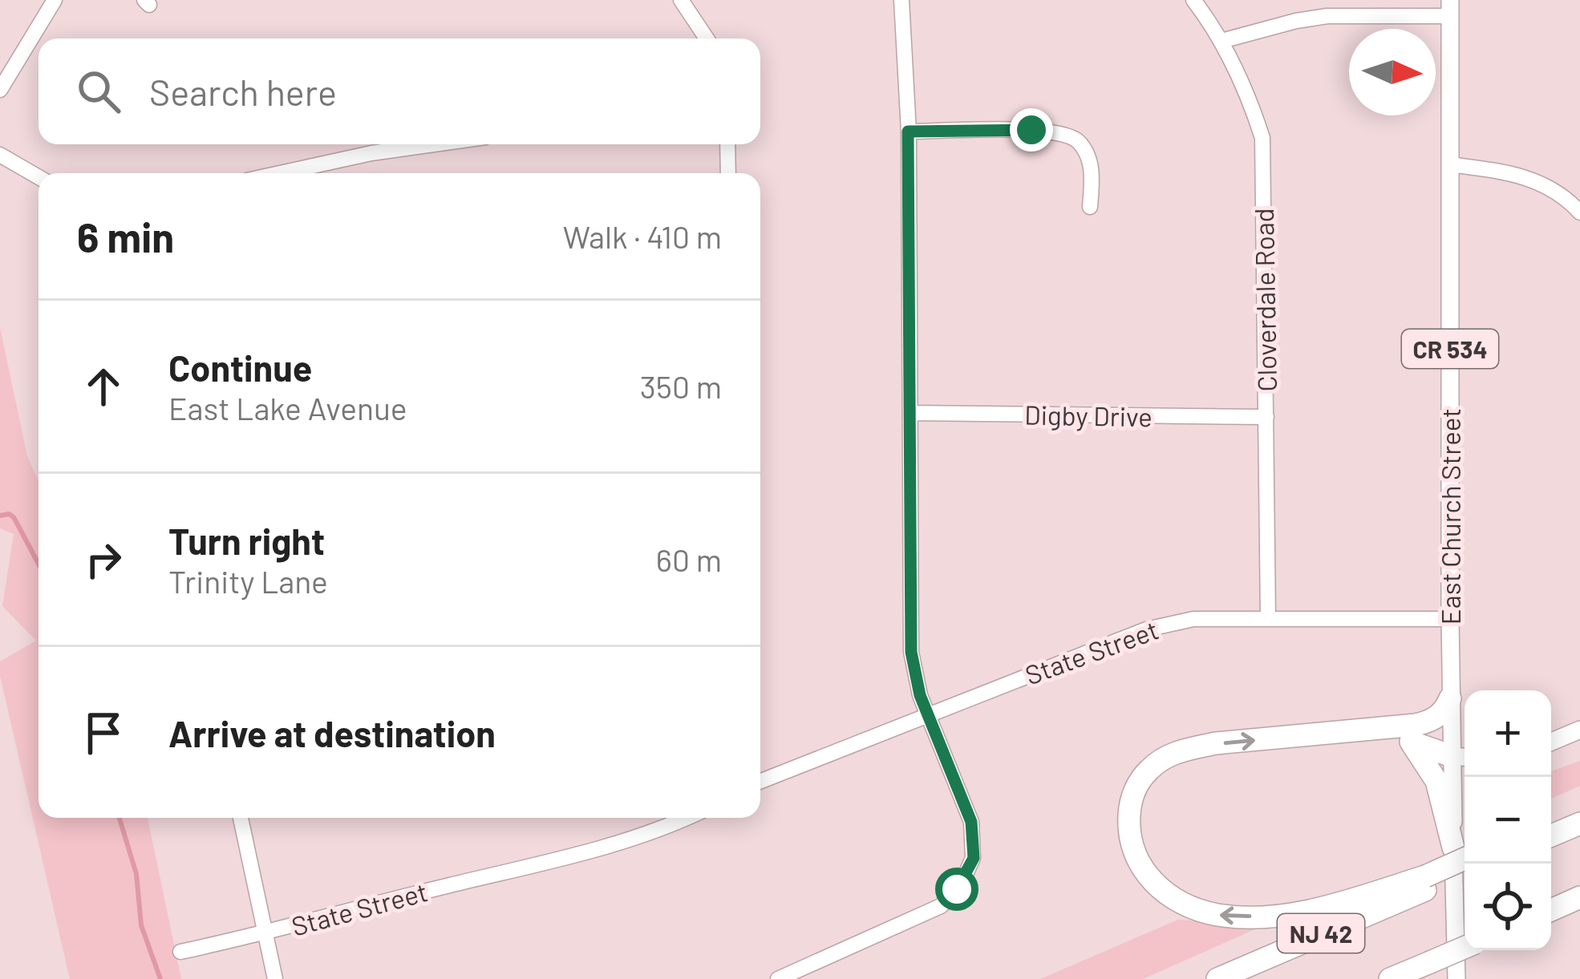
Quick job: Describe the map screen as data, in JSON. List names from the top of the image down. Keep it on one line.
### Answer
{"streets":{"highway":["NJ 42"],"main road":["CR 534","East Church Street"],"street":["Cloverdale Road","Digby Drive","State Street"]},"crossings":[["Cloverdale Road","Digby Drive"],["Cloverdale Road","State Street"],["East Church Street","State Street"]],"north":"right","page":{"search":"Search here","heading":["6 min","Walk · 410 m"],"list":[["Continue","East Lake Avenue","350 m"],["Turn right","Trinity Lane","60 m"],"Arrive at destination"],"map_buttons":["+","−"]}}
